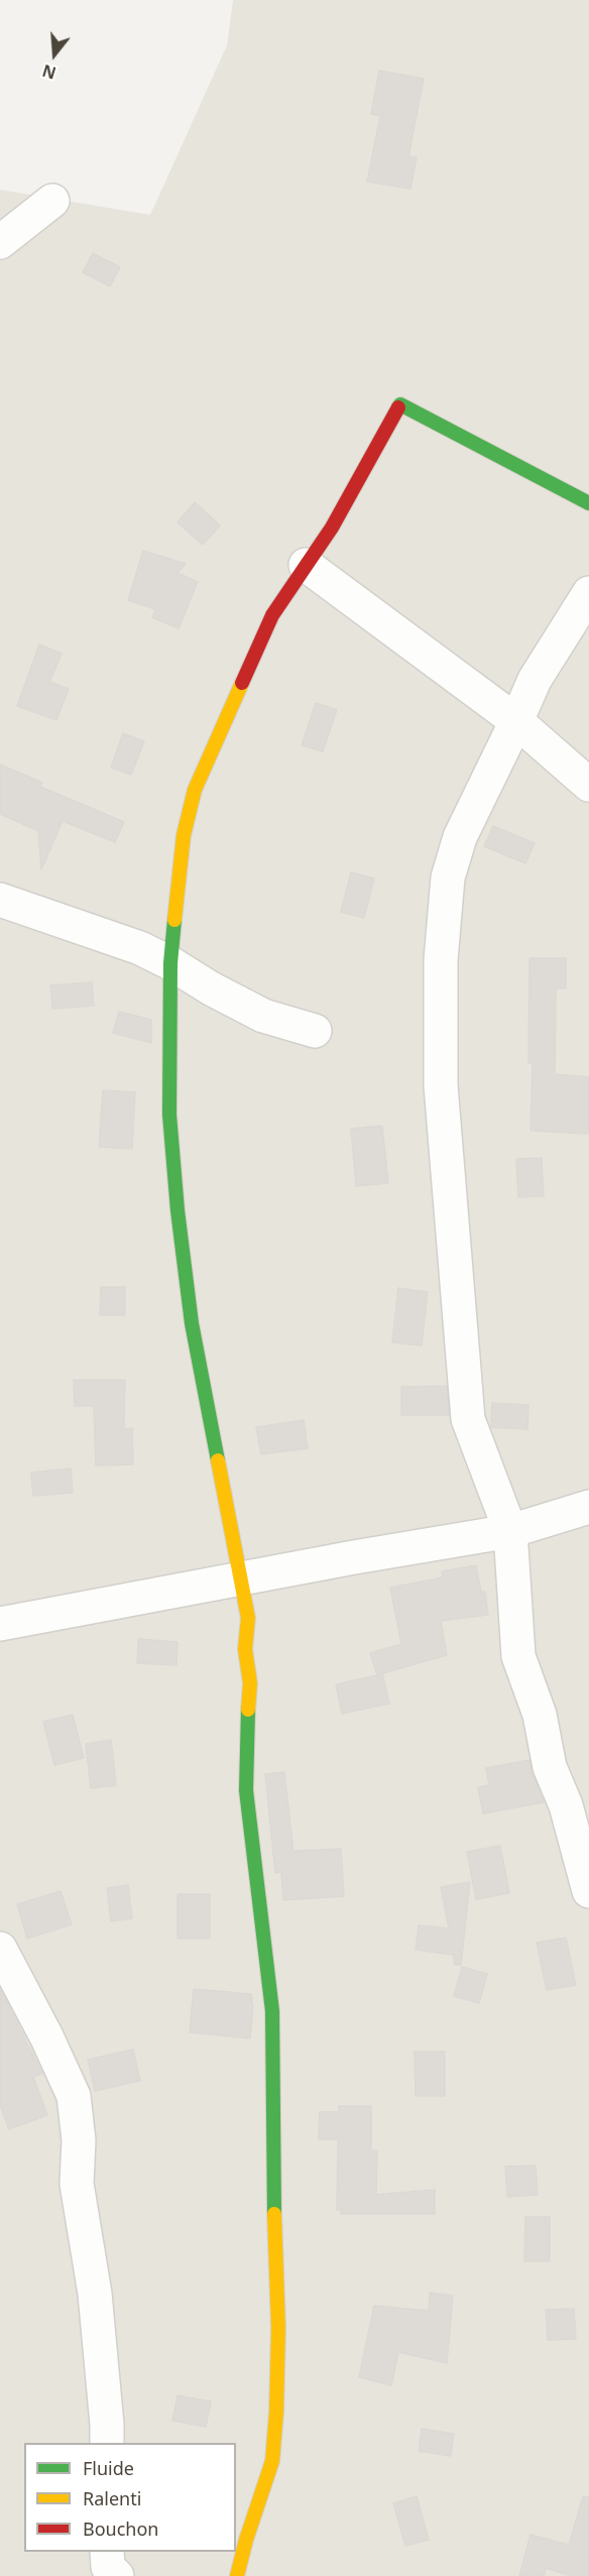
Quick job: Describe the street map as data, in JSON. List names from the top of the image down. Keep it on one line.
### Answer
{"legend":["Fluide","Ralenti","Bouchon"],"north":"bottom"}
